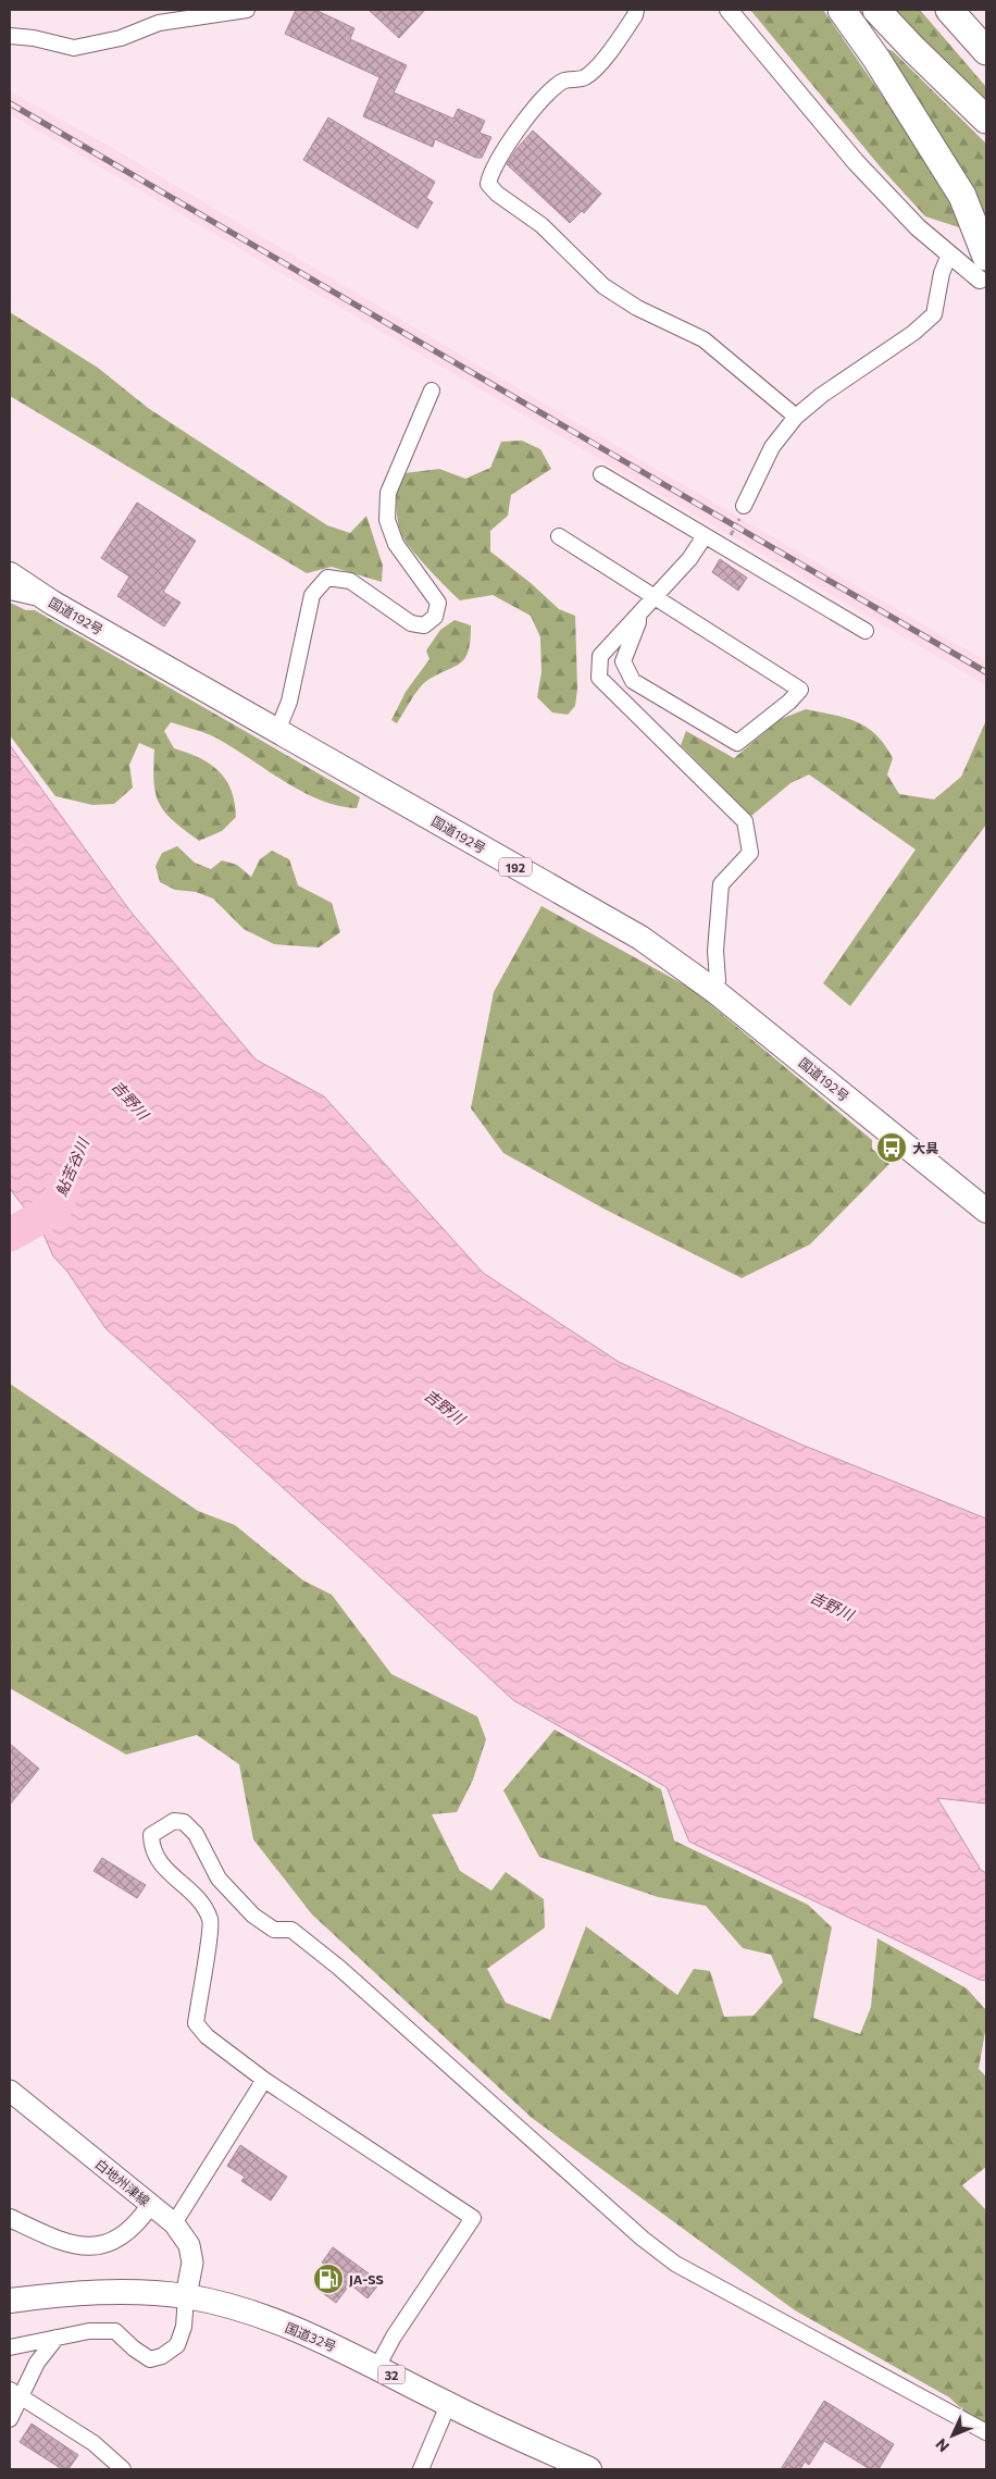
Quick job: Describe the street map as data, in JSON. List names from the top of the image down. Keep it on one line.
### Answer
{"streets":{"highway":["国道192号","192","国道32号","32"],"main road":["白地州津線"]},"crossings":[["白地州津線","国道32号"]],"water":["吉野川","鮎苦谷川"],"places":{"bus stop":["大具"],"fuel station":["JA-SS"]},"north":"bottom left"}
